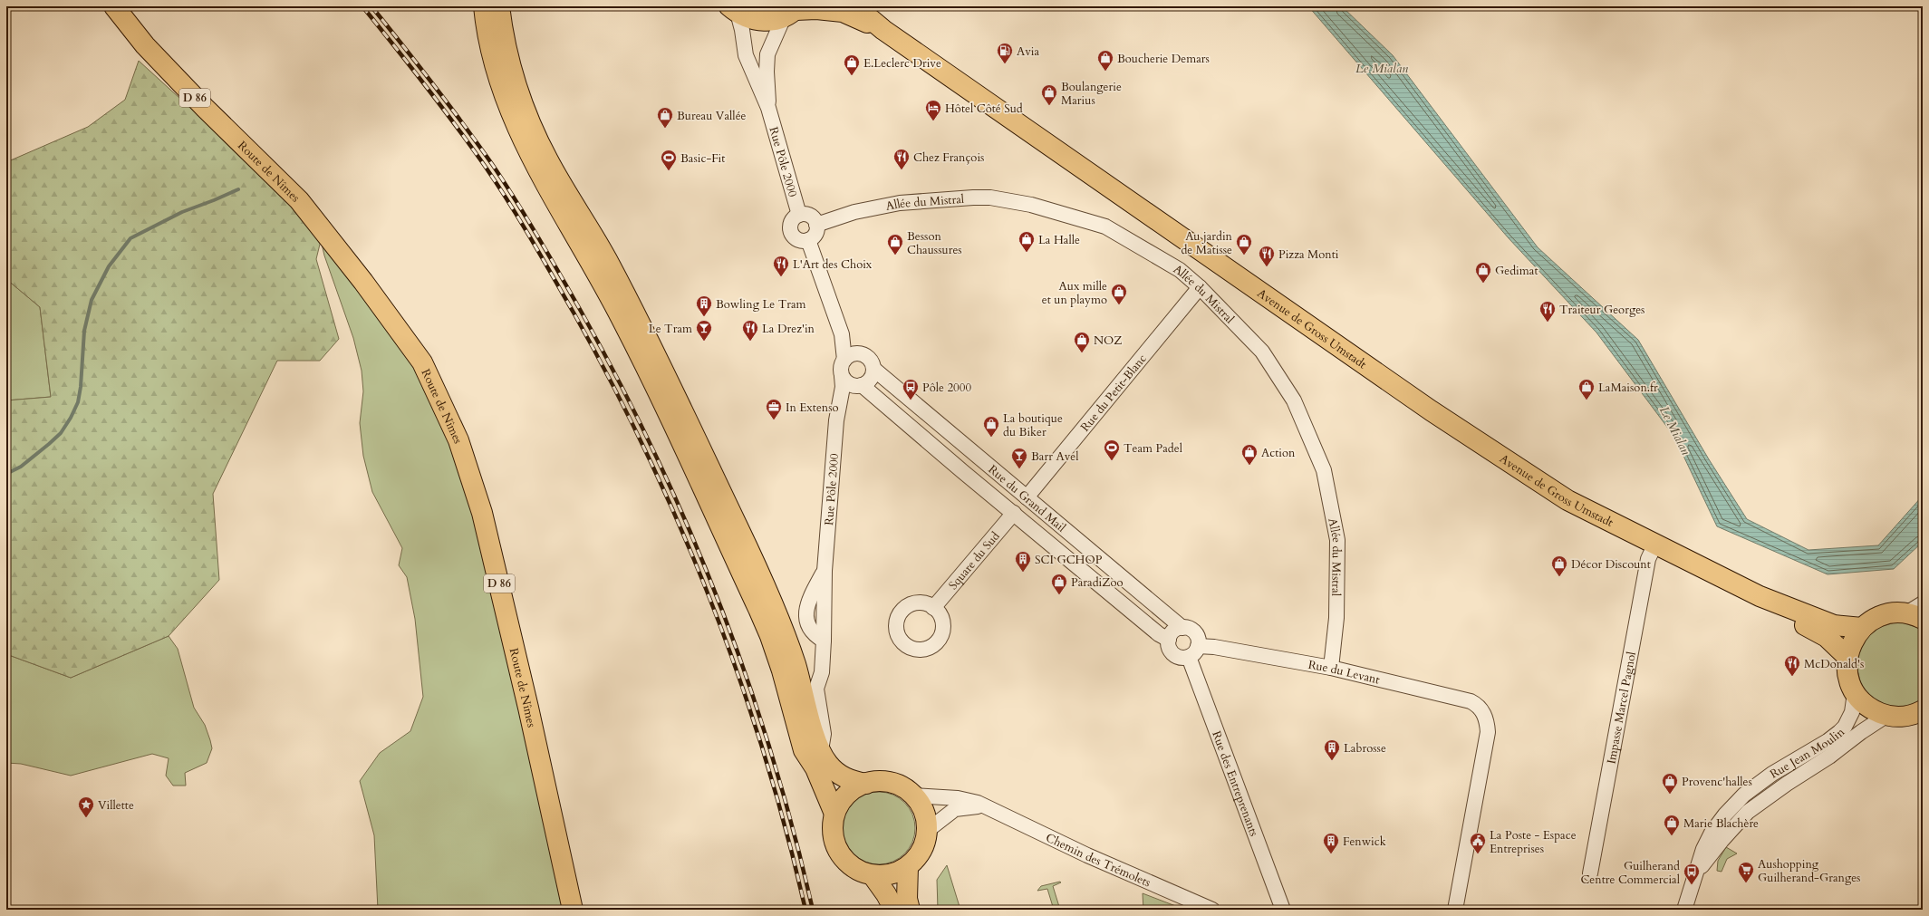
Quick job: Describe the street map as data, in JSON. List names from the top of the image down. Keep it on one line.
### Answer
{"streets":{"main road":["D 86","Route de Nîmes","Avenue de Gross Umstadt"],"street":["Rue Pôle 2000","Allée du Mistral","Rue du Petit-Blanc","Rue du Grand Mail","Square du Sud","Rue du Levant","Impasse Marcel Pagnol","Rue Jean Moulin","Rue des Entreprenants","Chemin des Trémolets"]},"crossings":[["Rue Pôle 2000","Allée du Mistral"],["Rue Pôle 2000","Avenue de Gross Umstadt"],["Rue Pôle 2000","Rue du Grand Mail"],["Allée du Mistral","Rue du Petit-Blanc"],["Allée du Mistral","Rue du Levant"],["Avenue de Gross Umstadt","Impasse Marcel Pagnol"],["Rue du Petit-Blanc","Rue du Grand Mail"],["Rue du Grand Mail","Square du Sud"],["Rue du Grand Mail","Rue du Levant"],["Rue du Grand Mail","Rue des Entreprenants"],["Rue du Levant","Rue des Entreprenants"]],"water":["Le Mialan"],"places":{"fuel station":["Avia"],"shop":["Boucherie Demars","E.Leclerc Drive","Boulangerie Marius","Bureau Vallée","La Halle","Besson Chaussures","Au jardin de Matisse","Gedimat","Aux mille et un playmo","NOZ","LaMaison.fr","La boutique du Biker","Action","Décor Discount","ParadiZoo","Provenc'halles","Marie Blachère"],"hotel":["Hôtel Côté Sud"],"restaurant":["Chez François","Pizza Monti","L'Art des Choix","Traiteur Georges","La Drez'in","McDonald's"],"sports":["Basic-Fit","Team Padel"],"building":["Bowling Le Tram","SCI GCHOP","Labrosse","Fenwick"],"bar":["Le Tram","Barr Avel"],"bus stop":["Pôle 2000","Guilherand Centre Commercial"],"office":["In Extenso"],"place":["Villette"],"public building":["La Poste - Espace Entreprises"],"supermarket":["Aushopping Guilherand-Granges"]}}
